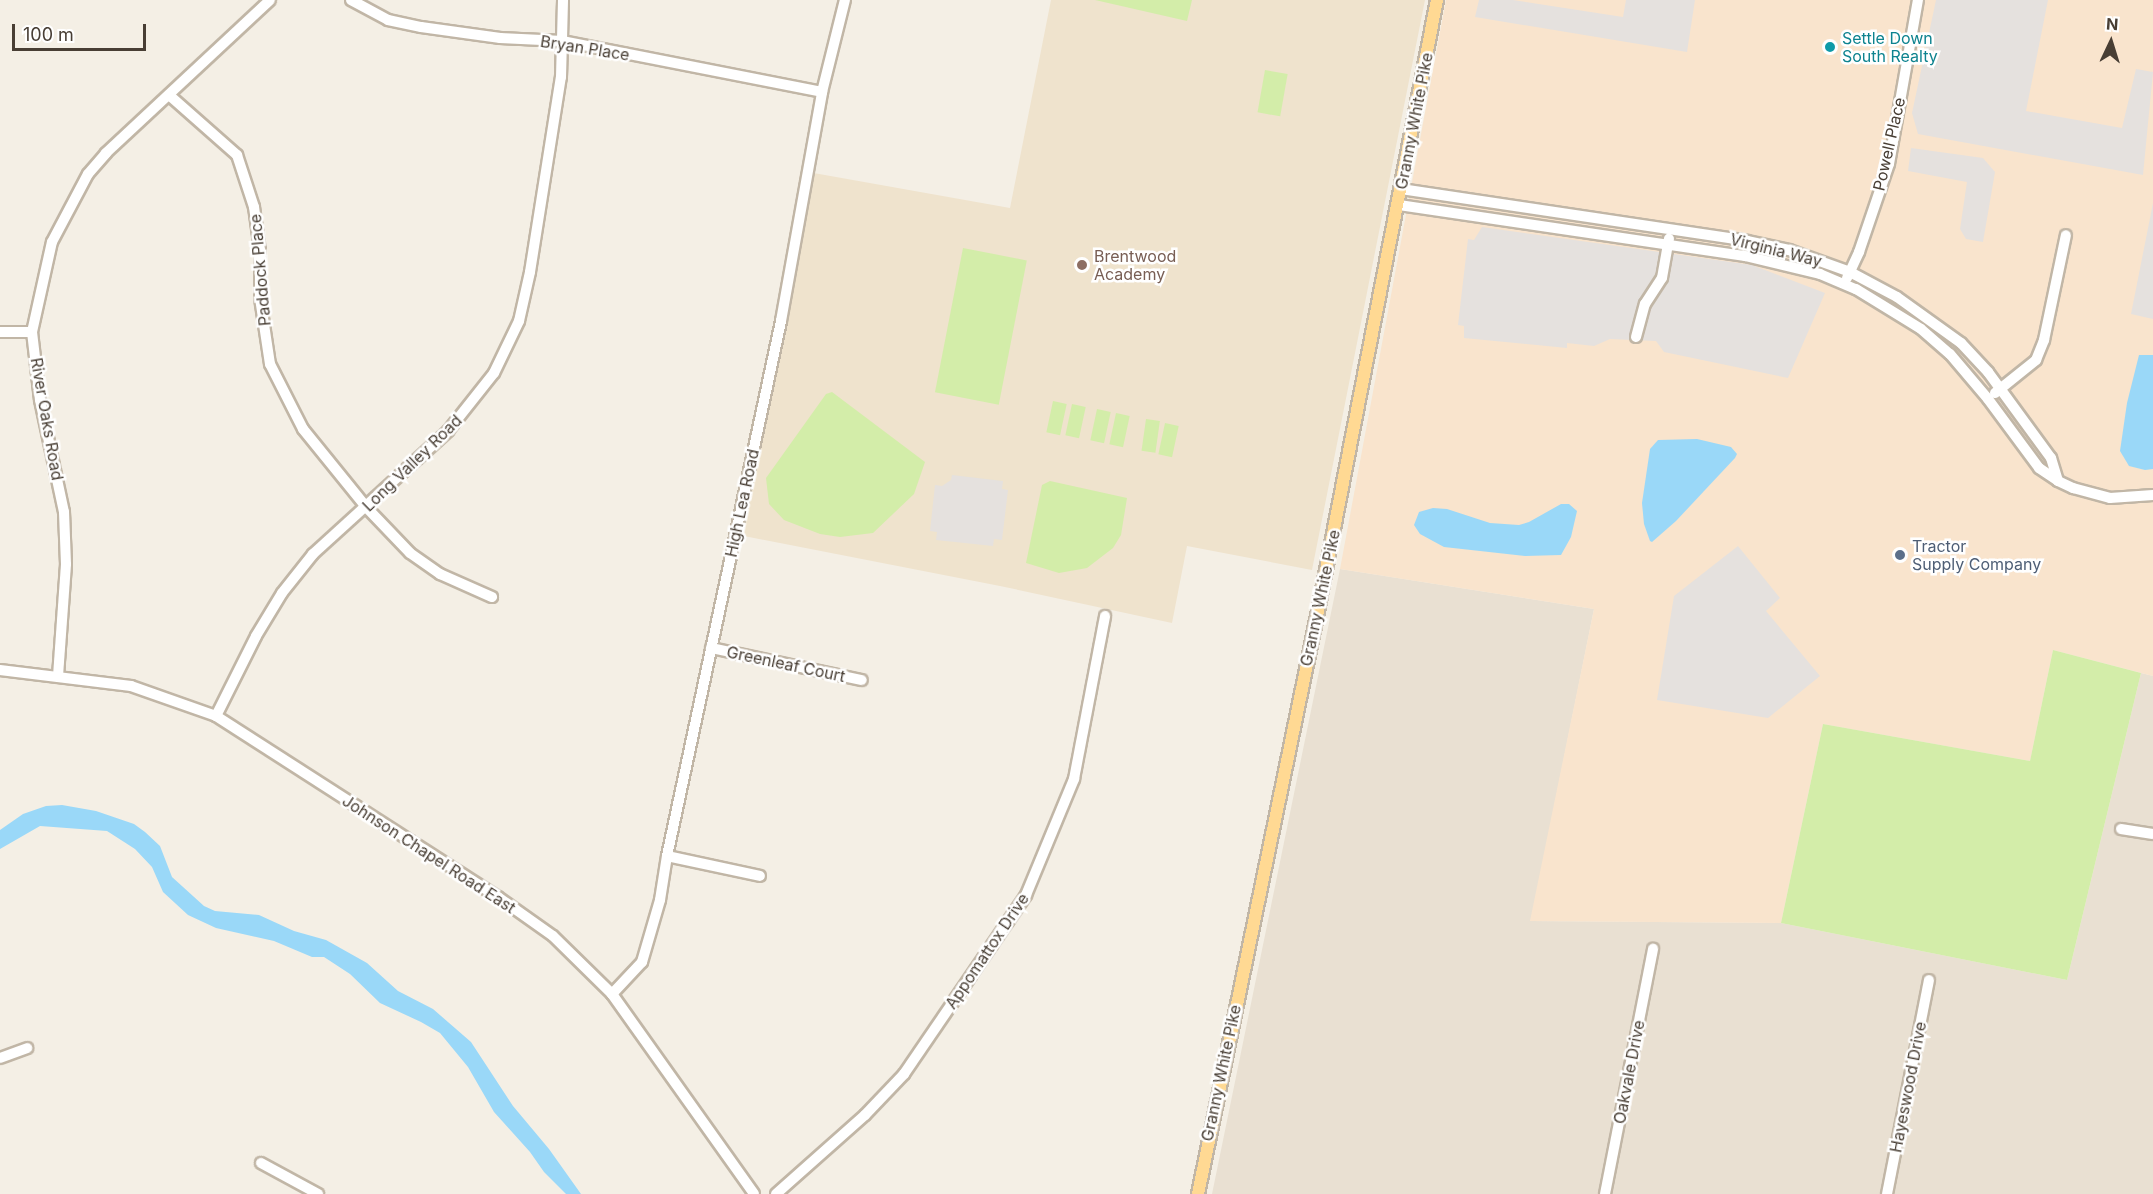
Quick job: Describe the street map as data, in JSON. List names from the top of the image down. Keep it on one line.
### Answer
{"streets":{"main road":["Granny White Pike"],"street":["Bryan Place","Powell Place","Virginia Way","Paddock Place","River Oaks Road","Long Valley Road","High Lea Road","Greenleaf Court","Johnson Chapel Road East","Appomattox Drive","Oakvale Drive","Hayeswood Drive"]},"crossings":[["Bryan Place","Long Valley Road"],["Bryan Place","High Lea Road"],["Granny White Pike","Virginia Way"],["Powell Place","Virginia Way"],["Paddock Place","River Oaks Road"],["Paddock Place","Long Valley Road"],["River Oaks Road","Johnson Chapel Road East"],["Long Valley Road","Johnson Chapel Road East"],["High Lea Road","Greenleaf Court"],["High Lea Road","Johnson Chapel Road East"]],"places":["Settle Down South Realty","Brentwood Academy","Tractor Supply Company"],"scale_bar":"100 m","north":"top"}
